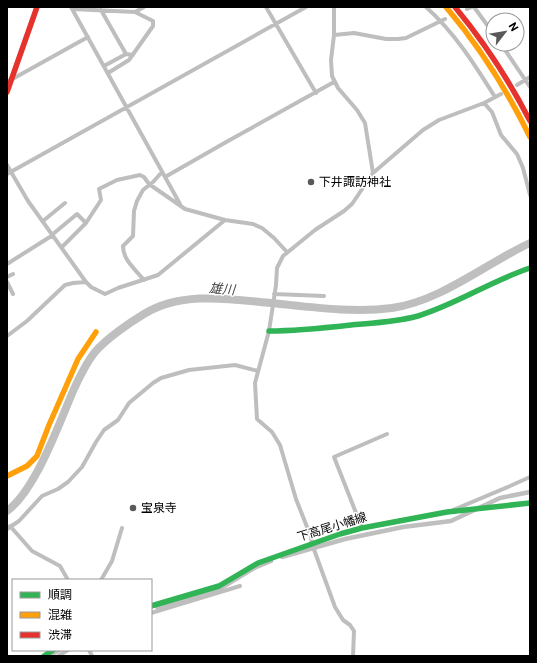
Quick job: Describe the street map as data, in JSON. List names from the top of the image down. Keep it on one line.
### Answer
{"streets":{"main road":["下高尾小幡線"]},"water":["雄川"],"places":["下井諏訪神社","宝泉寺"],"legend":["順調","混雑","渋滞"],"north":"top right"}
